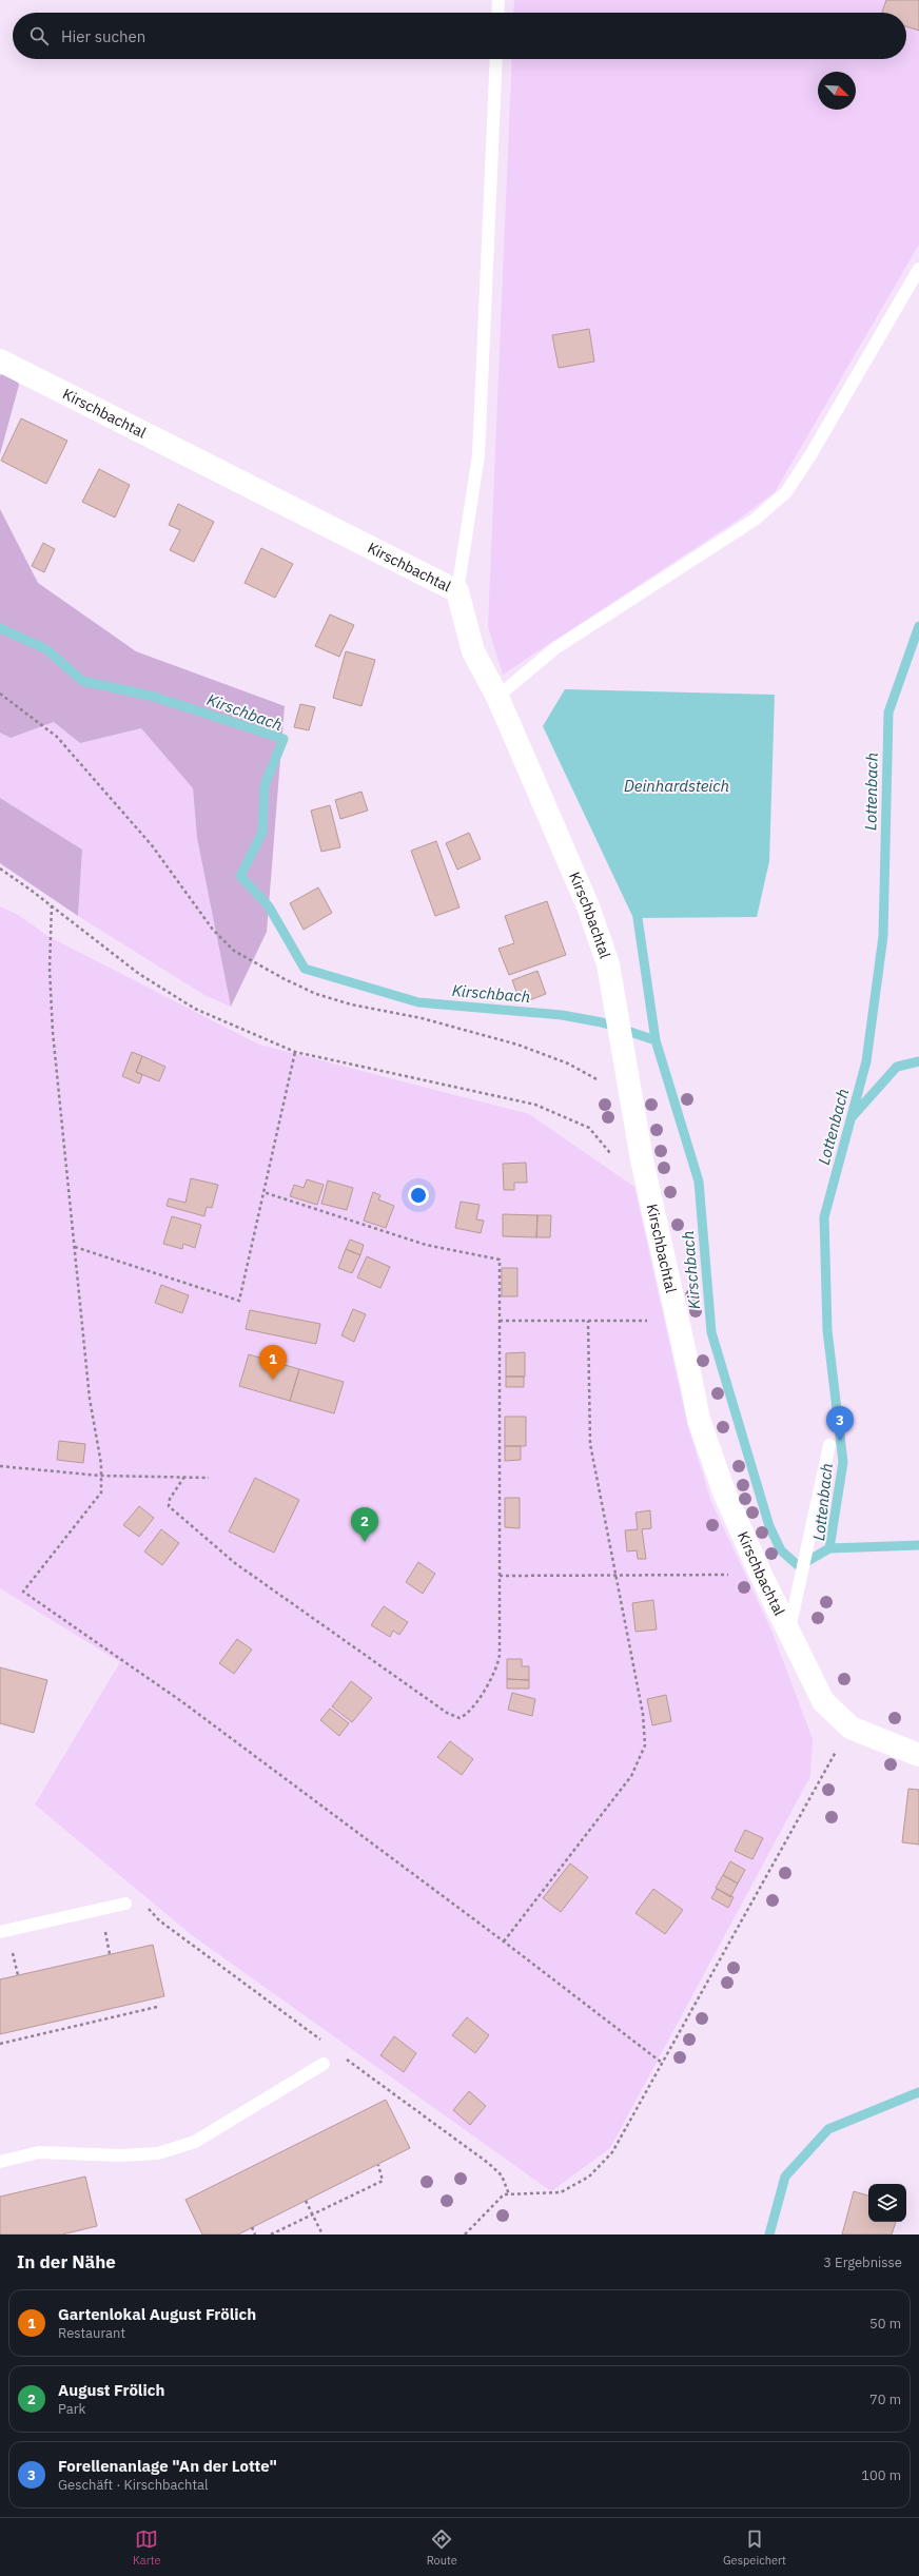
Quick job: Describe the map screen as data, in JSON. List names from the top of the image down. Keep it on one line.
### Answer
{"streets":{"street":["Kirschbachtal"]},"water":["Kirschbach","Deinhardsteich","Lottenbach"],"north":"bottom right","page":{"search":"Hier suchen","pins":["1","3","2"],"heading":["In der Nähe","3 Ergebnisse"],"list":[{"mark":"1","name":"Gartenlokal August Frölich","note":"Restaurant","value":"50 m"},{"mark":"2","name":"August Frölich","note":"Park","value":"70 m"},{"mark":"3","name":"Forellenanlage \"An der Lotte\"","note":"Geschäft · Kirschbachtal","value":"100 m"}],"nav":["Karte","Route","Gespeichert"]}}
